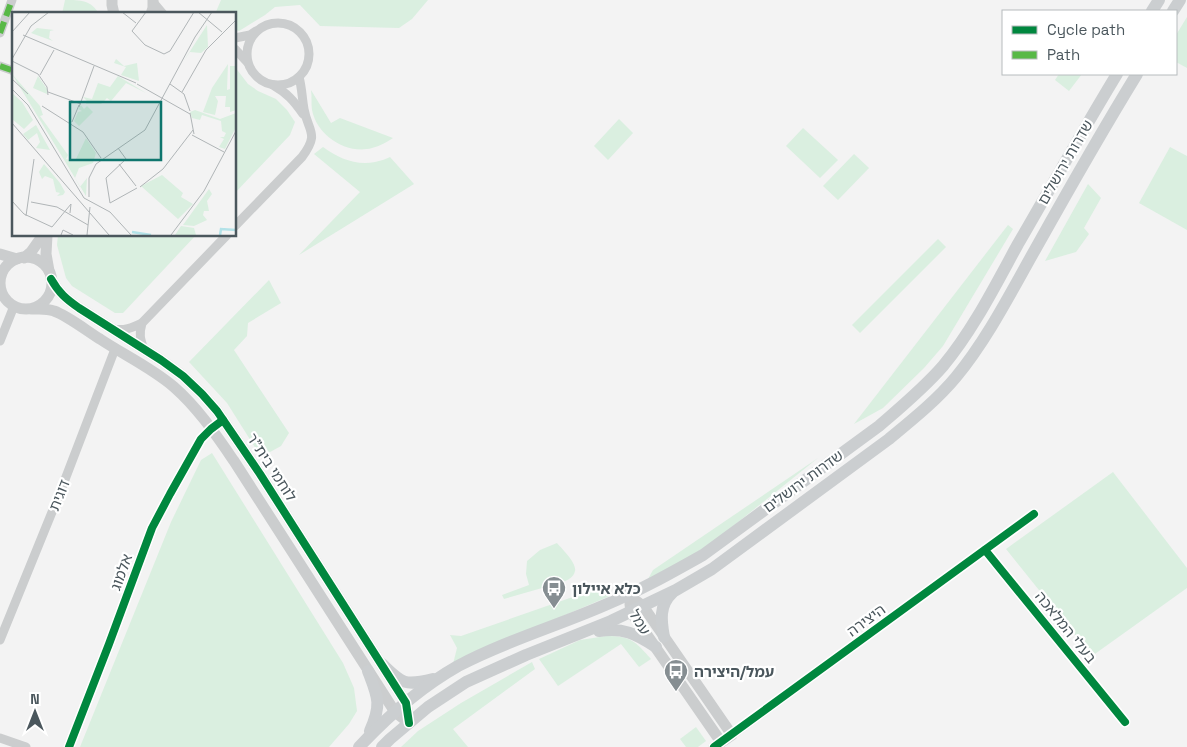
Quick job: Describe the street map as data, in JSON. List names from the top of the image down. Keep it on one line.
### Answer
{"streets":{"main road":["שדרות ירושלים"],"street":["לוחמי בית\"ר","דוגית","אלמוג","היצירה","עמל","בעלי המלאכה"]},"crossings":[["שדרות ירושלים","לוחמי בית\"ר"],["שדרות ירושלים","עמל"],["לוחמי בית\"ר","דוגית"],["לוחמי בית\"ר","אלמוג"],["היצירה","עמל"],["היצירה","בעלי המלאכה"]],"places":{"bus stop":["כלא איילון","עמל/היצירה"]},"legend":["Cycle path","Path"],"north":"top"}
